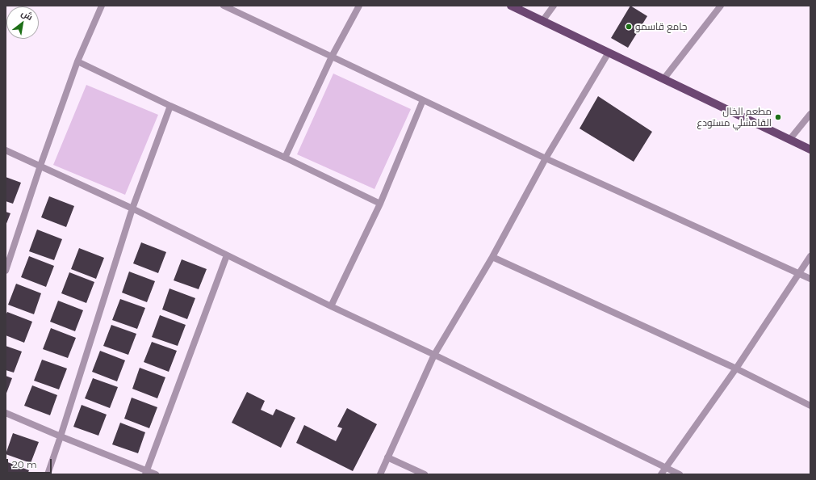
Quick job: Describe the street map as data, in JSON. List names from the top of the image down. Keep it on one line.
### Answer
{"places":["جامع قاسمو","مطعم الخال القامشلي مستودع"],"scale_bar":"20 m","north":"top right"}
